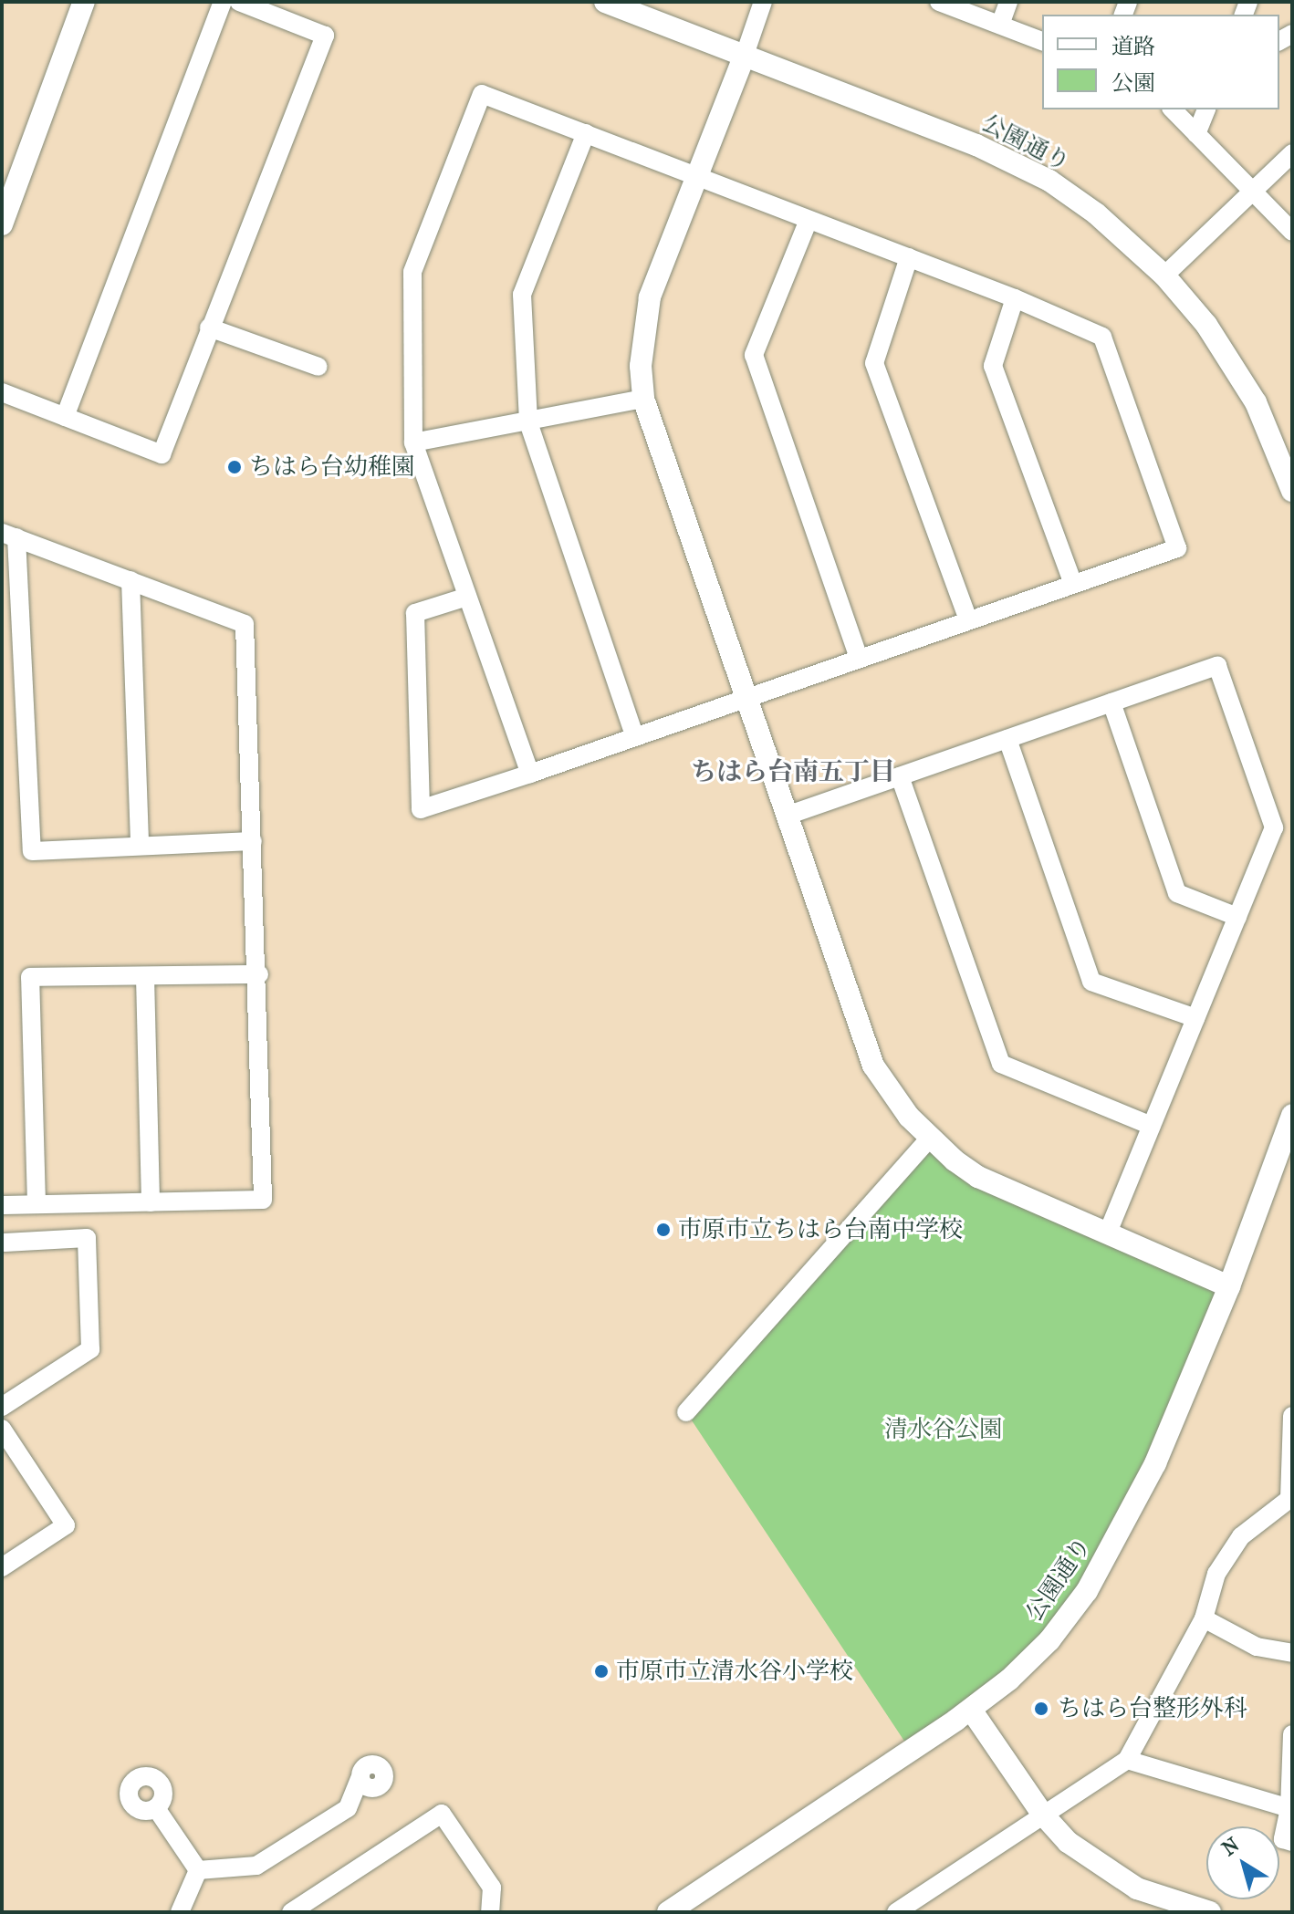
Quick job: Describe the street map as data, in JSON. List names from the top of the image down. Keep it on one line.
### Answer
{"streets":{"street":["公園通り"]},"districts":["ちはら台南五丁目"],"parks":["清水谷公園"],"places":["ちはら台幼稚園","市原市立ちはら台南中学校","市原市立清水谷小学校","ちはら台整形外科"],"legend":["道路","公園"],"north":"top left"}
